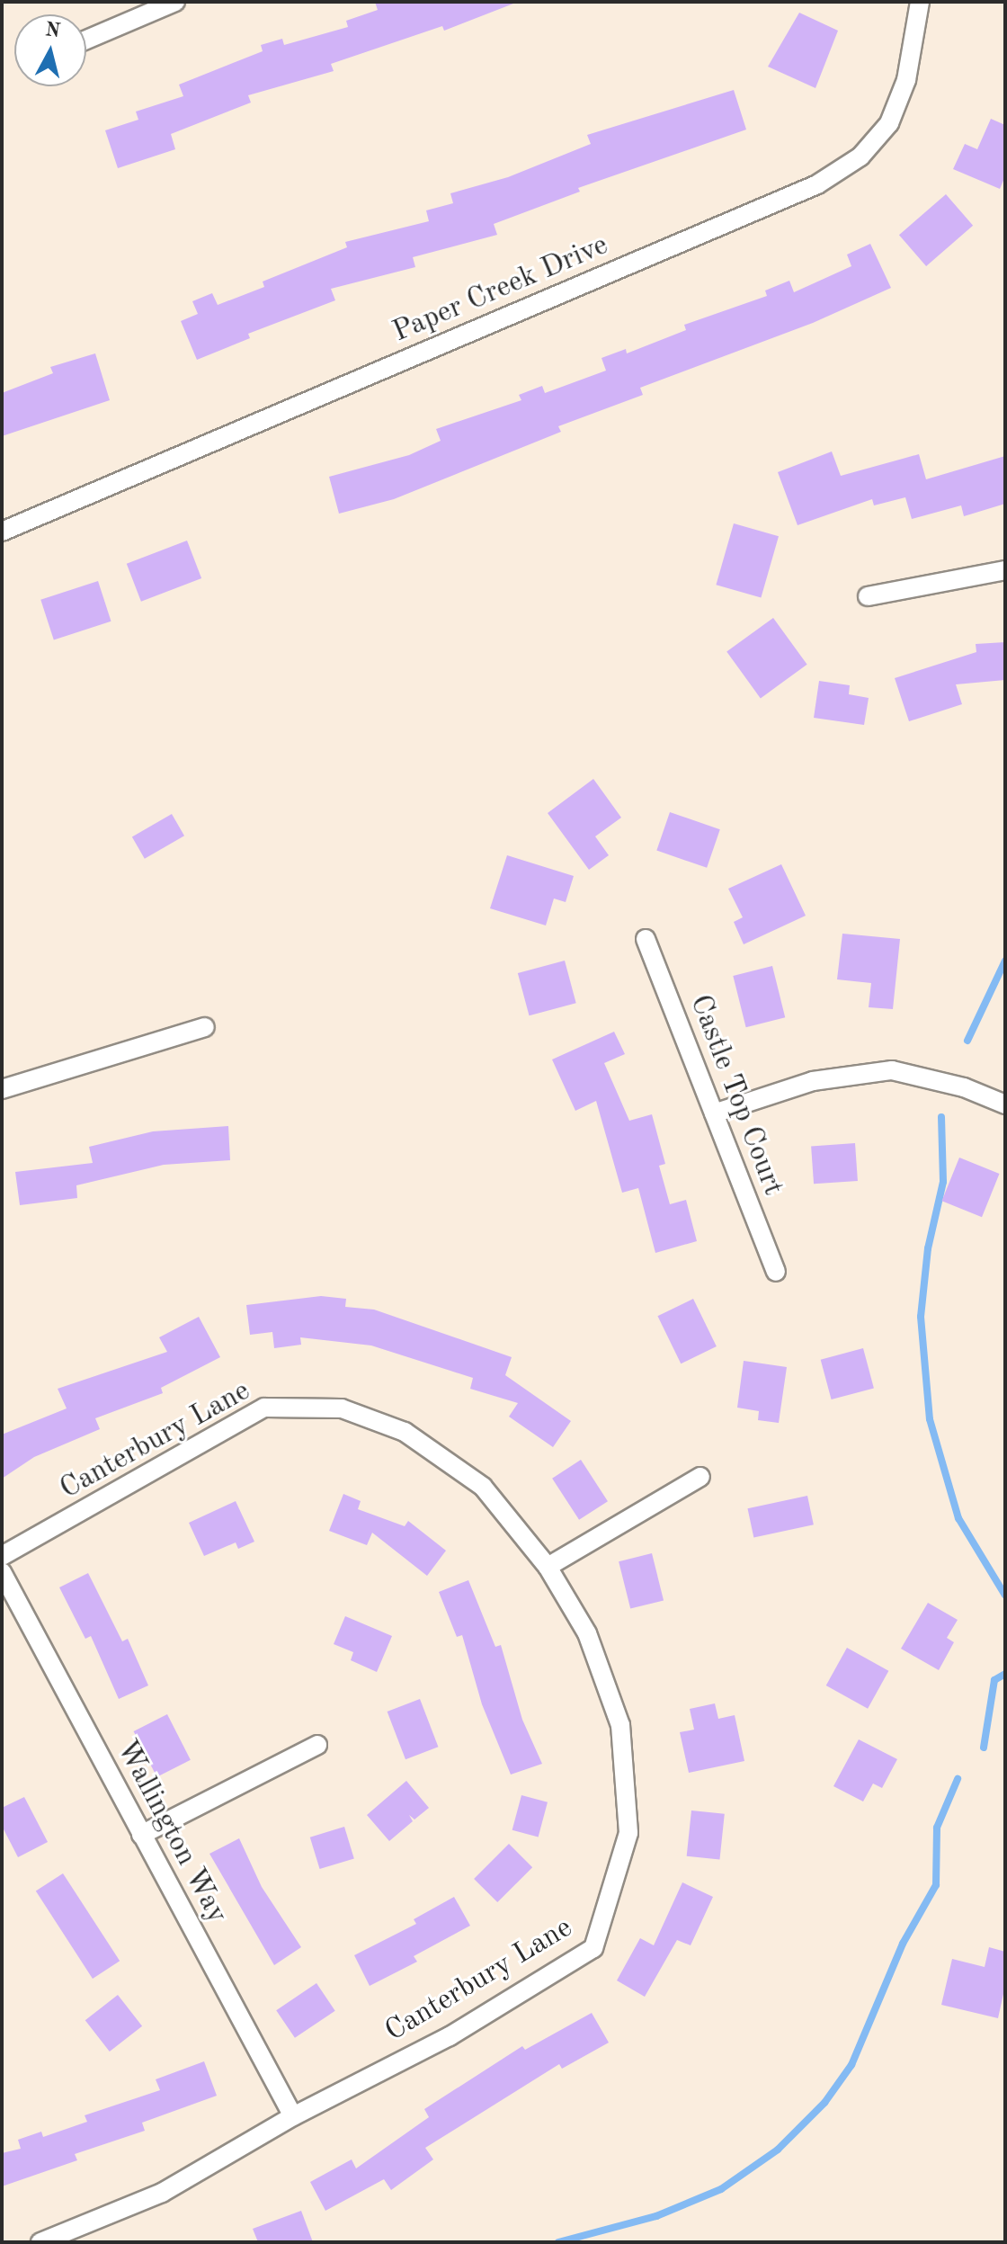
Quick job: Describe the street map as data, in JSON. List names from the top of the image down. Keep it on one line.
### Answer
{"streets":{"street":["Paper Creek Drive","Castle Top Court","Canterbury Lane","Wallington Way"]},"crossings":[["Canterbury Lane","Wallington Way"]],"north":"top"}
